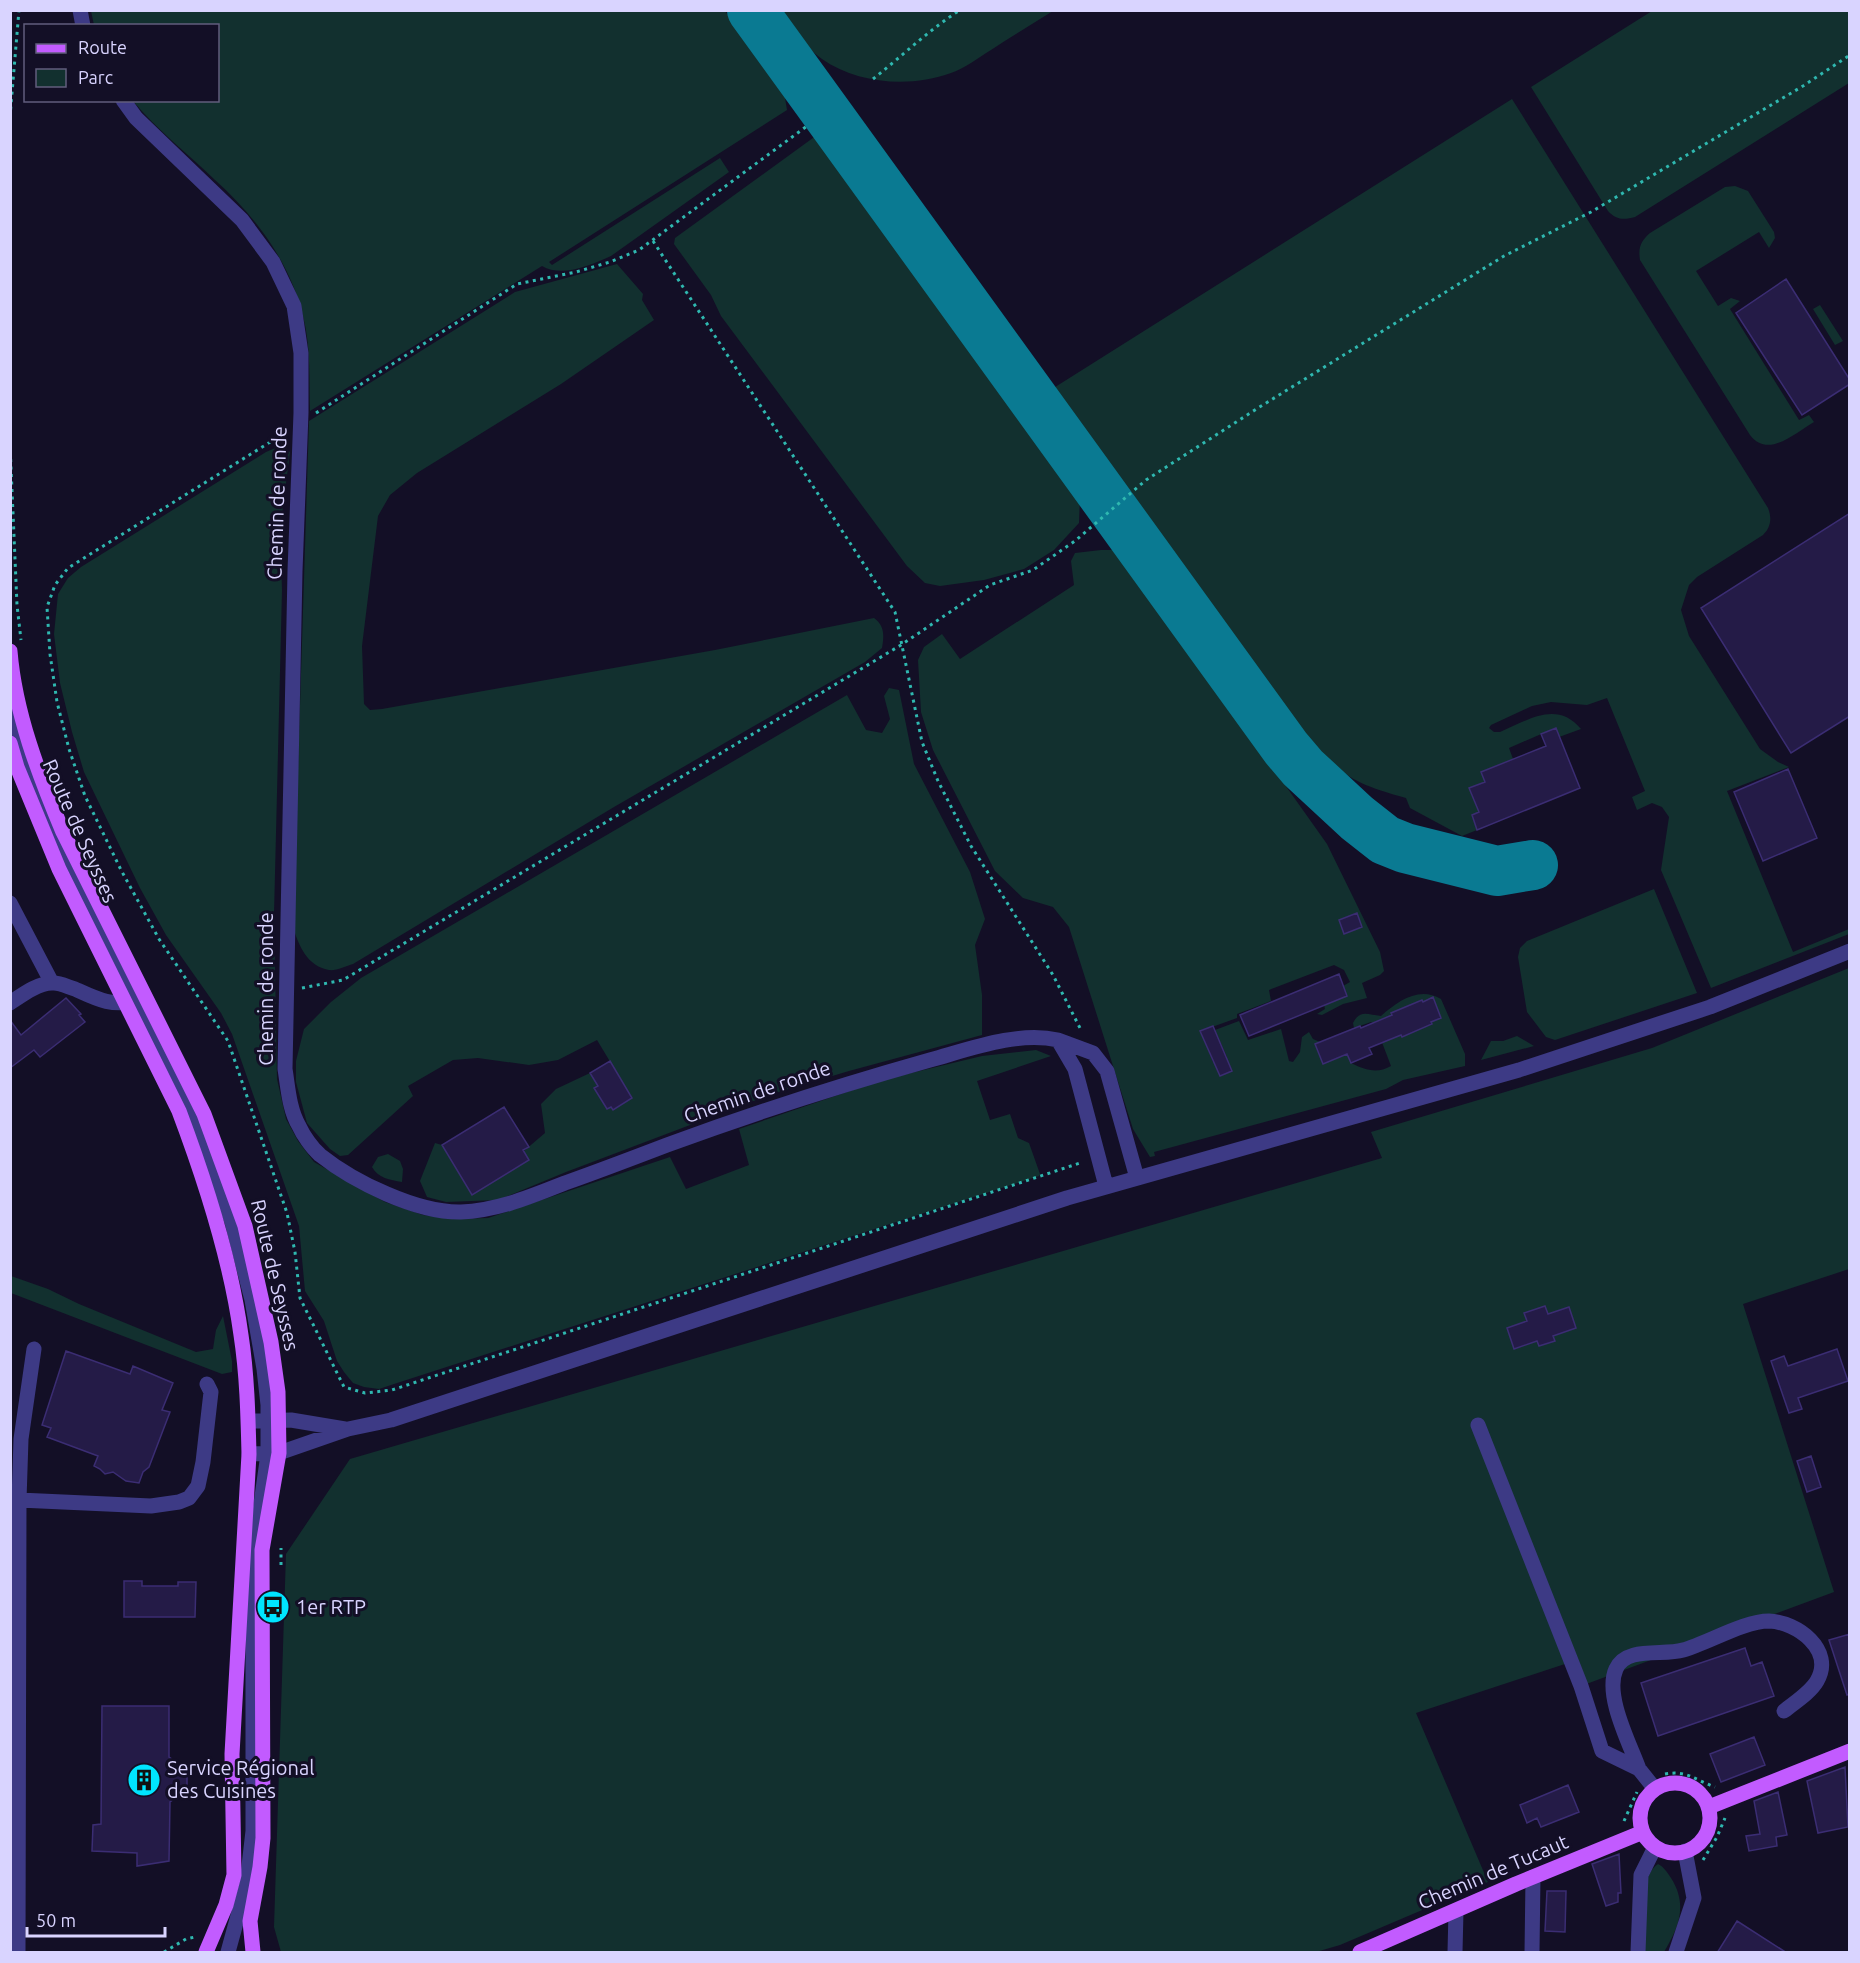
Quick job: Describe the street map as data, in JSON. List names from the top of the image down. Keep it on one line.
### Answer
{"streets":{"main road":["Route de Seysses","Chemin de Tucaut"],"street":["Chemin de ronde"]},"places":{"bus stop":["1er RTP"],"building":["Service Régional des Cuisines"]},"legend":["Route","Parc"],"scale_bar":"50 m"}
